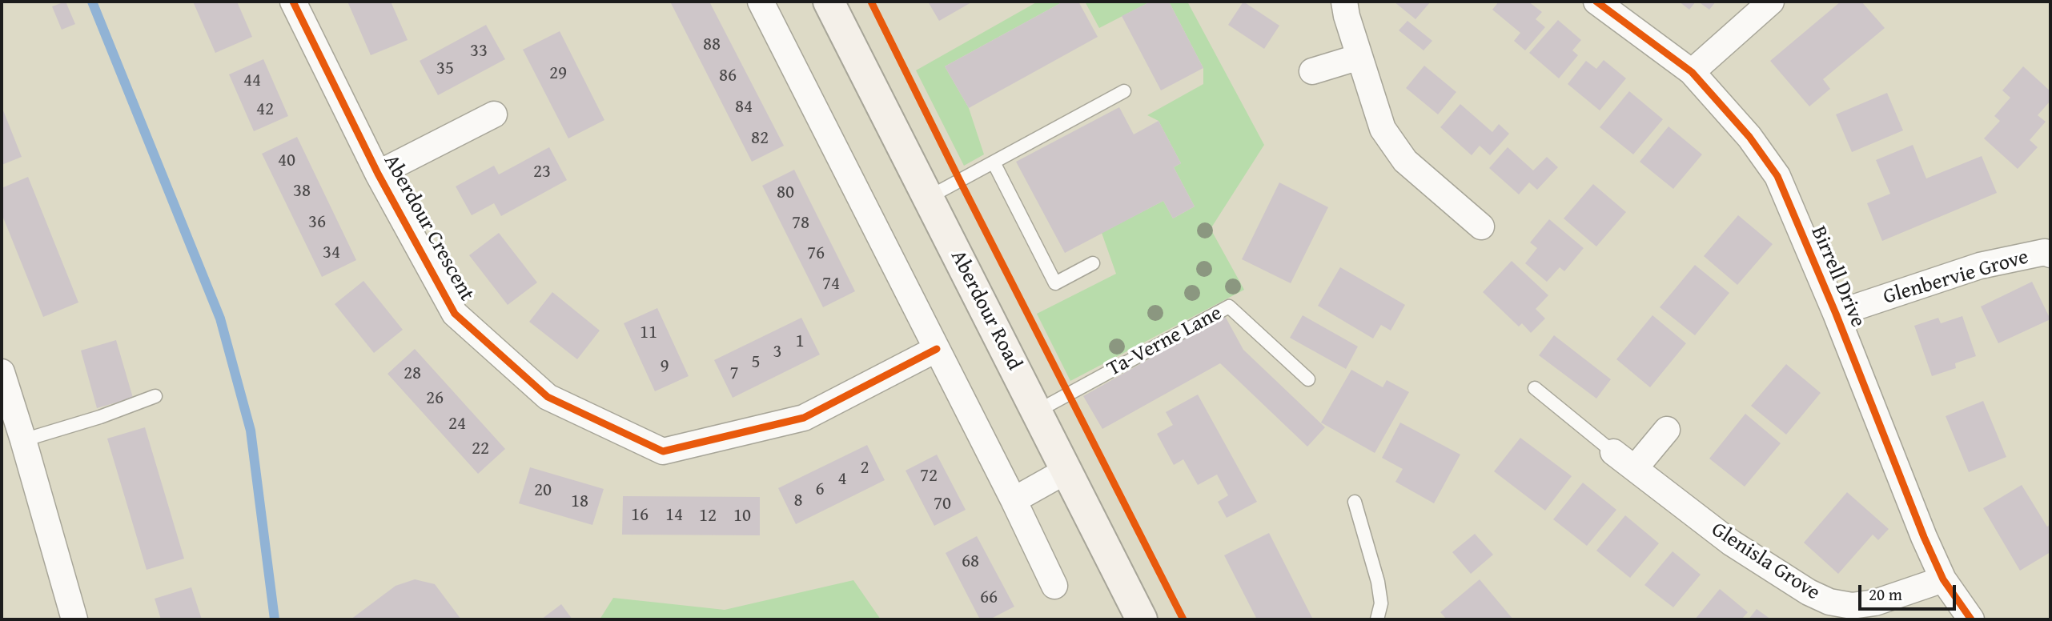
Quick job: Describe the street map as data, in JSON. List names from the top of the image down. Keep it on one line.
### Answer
{"streets":{"main road":["Aberdour Road"],"street":["Aberdour Crescent","Birrell Drive","Glenbervie Grove","Glenisla Grove"],"lane":["Ta-Verne Lane"]},"crossings":[["Birrell Drive","Glenbervie Grove"],["Birrell Drive","Glenisla Grove"],["Aberdour Road","Ta-Verne Lane"]],"house_numbers":["88","33","35","29","86","44","84","42","82","40","23","38","80","36","78","34","76","74","11","1","3","5","9","28","7","26","24","22","2","72","4","6","20","8","18","70","16","14","12","10","68","66"],"scale_bar":"20 m"}
